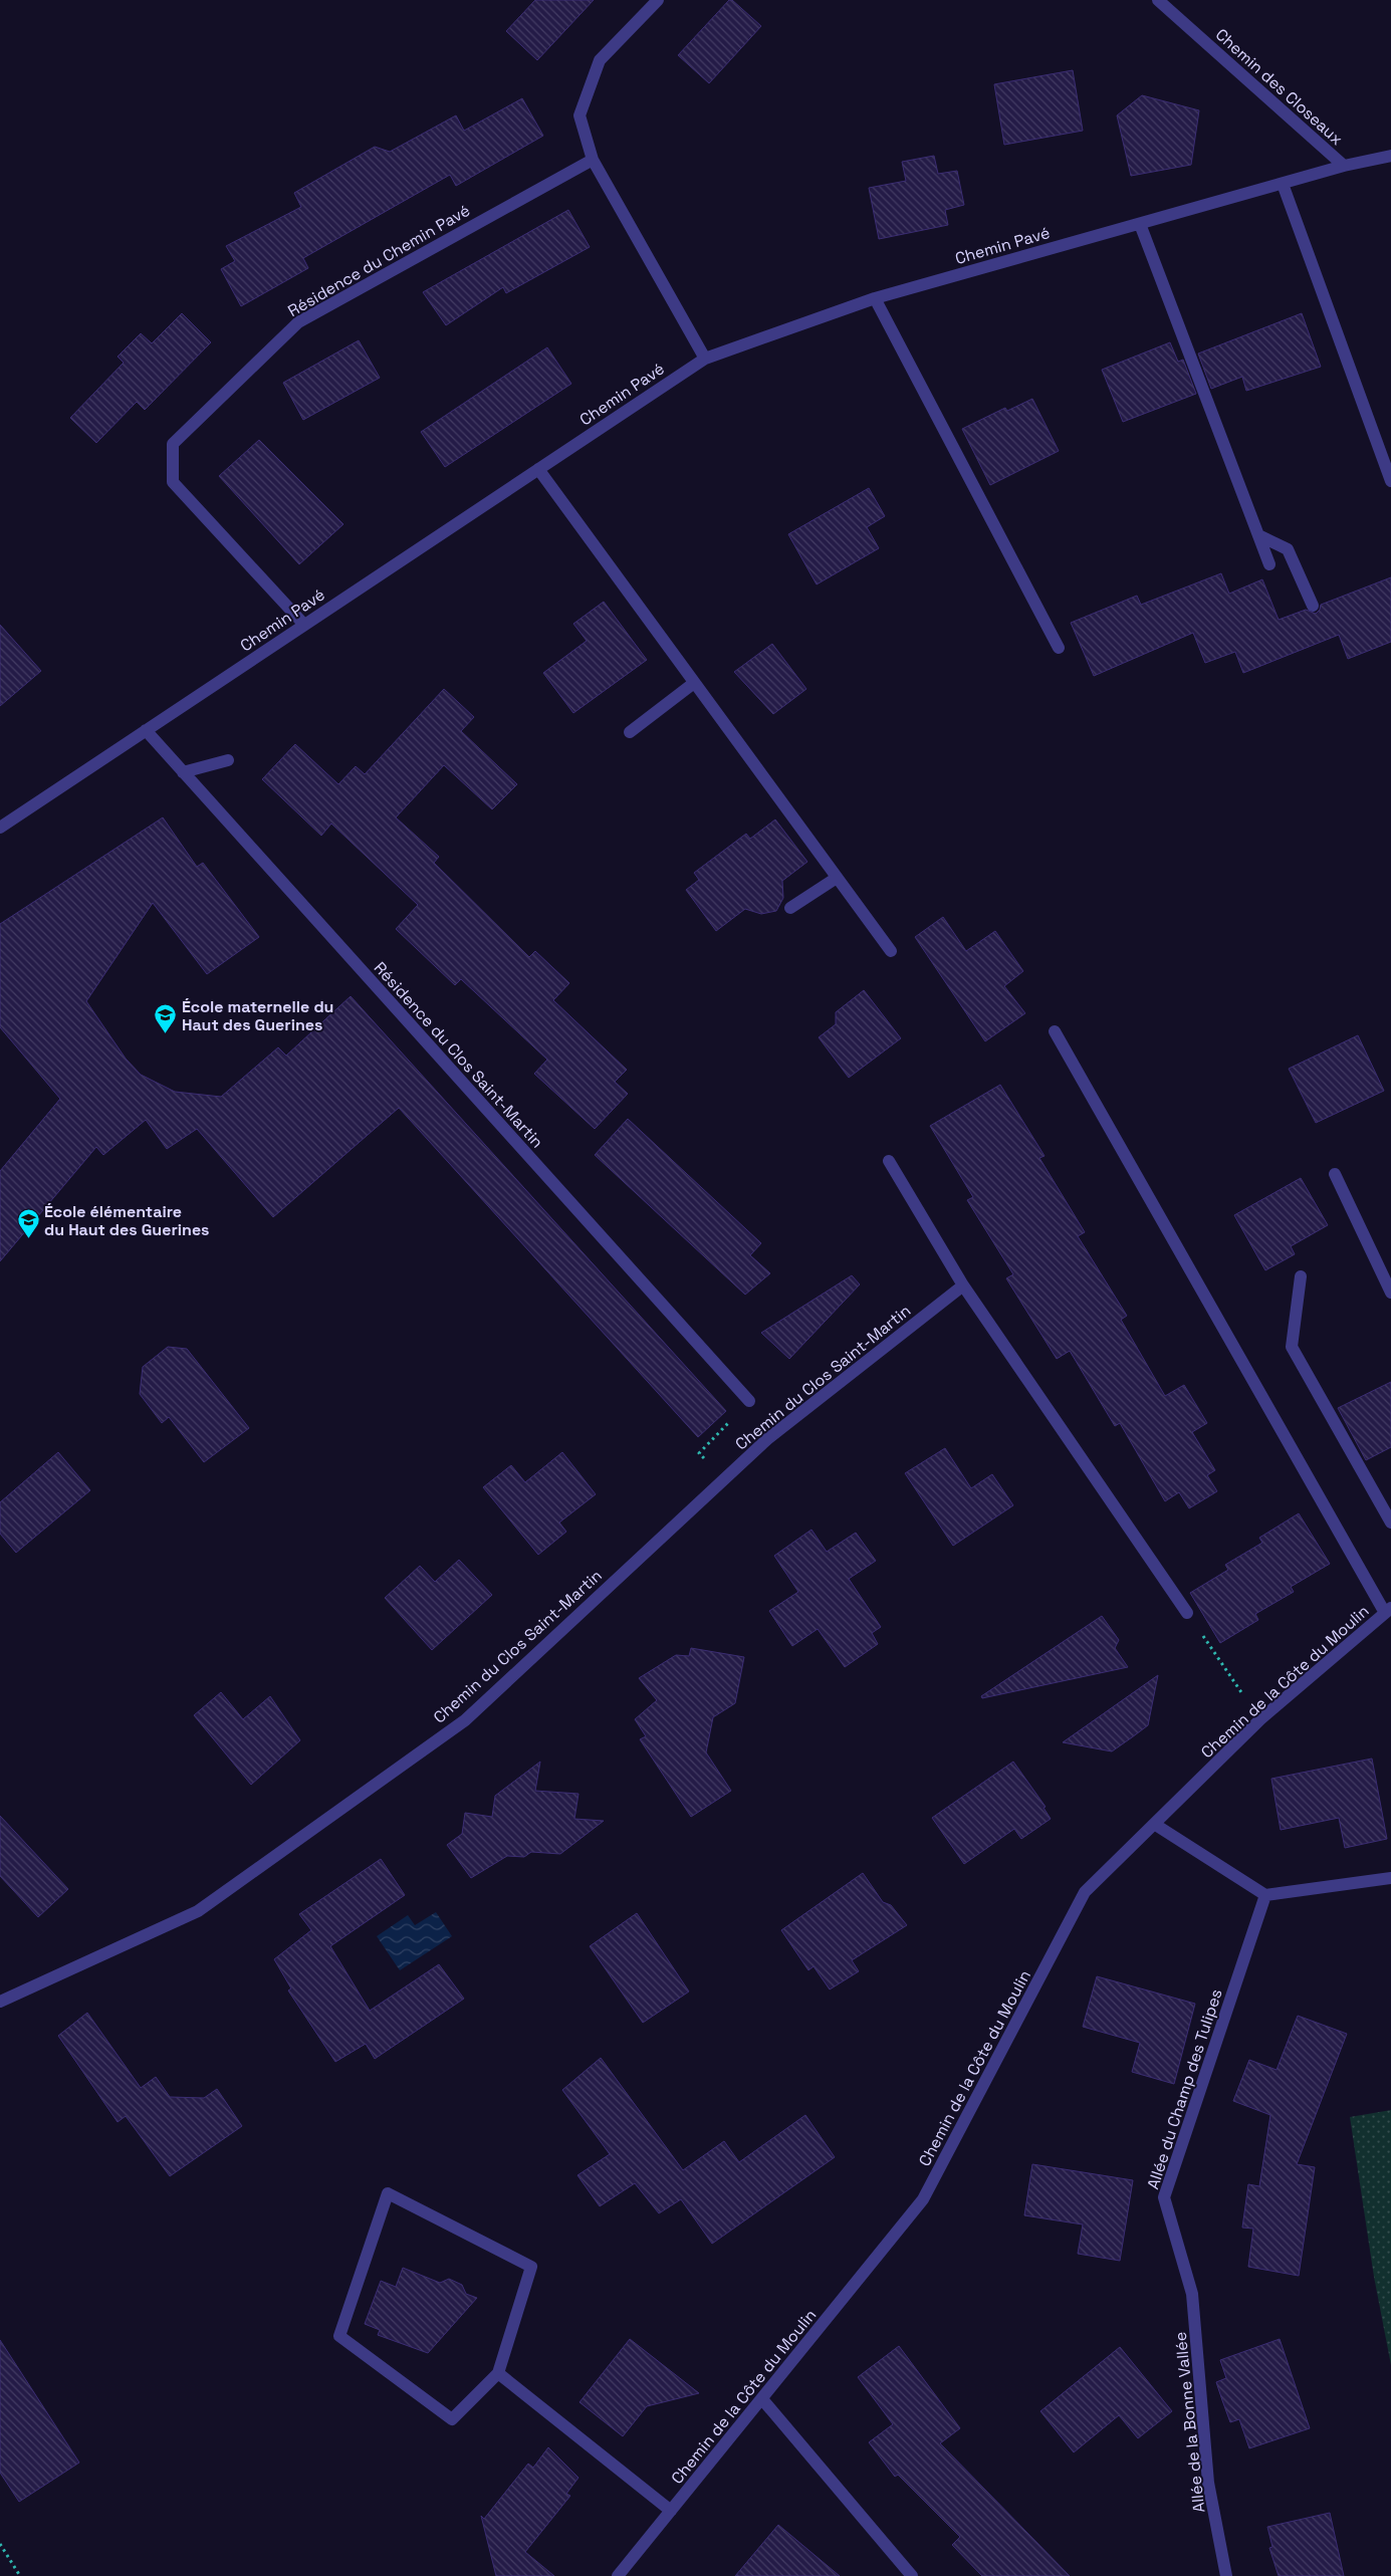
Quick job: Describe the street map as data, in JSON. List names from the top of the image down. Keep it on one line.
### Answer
{"streets":{"street":["Chemin des Closeaux","Chemin Pavé","Résidence du Chemin Pavé","Résidence du Clos Saint-Martin","Chemin du Clos Saint-Martin","Chemin de la Côte du Moulin","Allée du Champ des Tulipes","Allée de la Bonne Vallée"]},"crossings":[["Chemin des Closeaux","Chemin Pavé"],["Chemin Pavé","Résidence du Chemin Pavé"],["Chemin Pavé","Résidence du Clos Saint-Martin"],["Allée du Champ des Tulipes","Allée de la Bonne Vallée"]],"places":{"school or university":["École maternelle du Haut des Guerines","École élémentaire du Haut des Guerines"]}}
